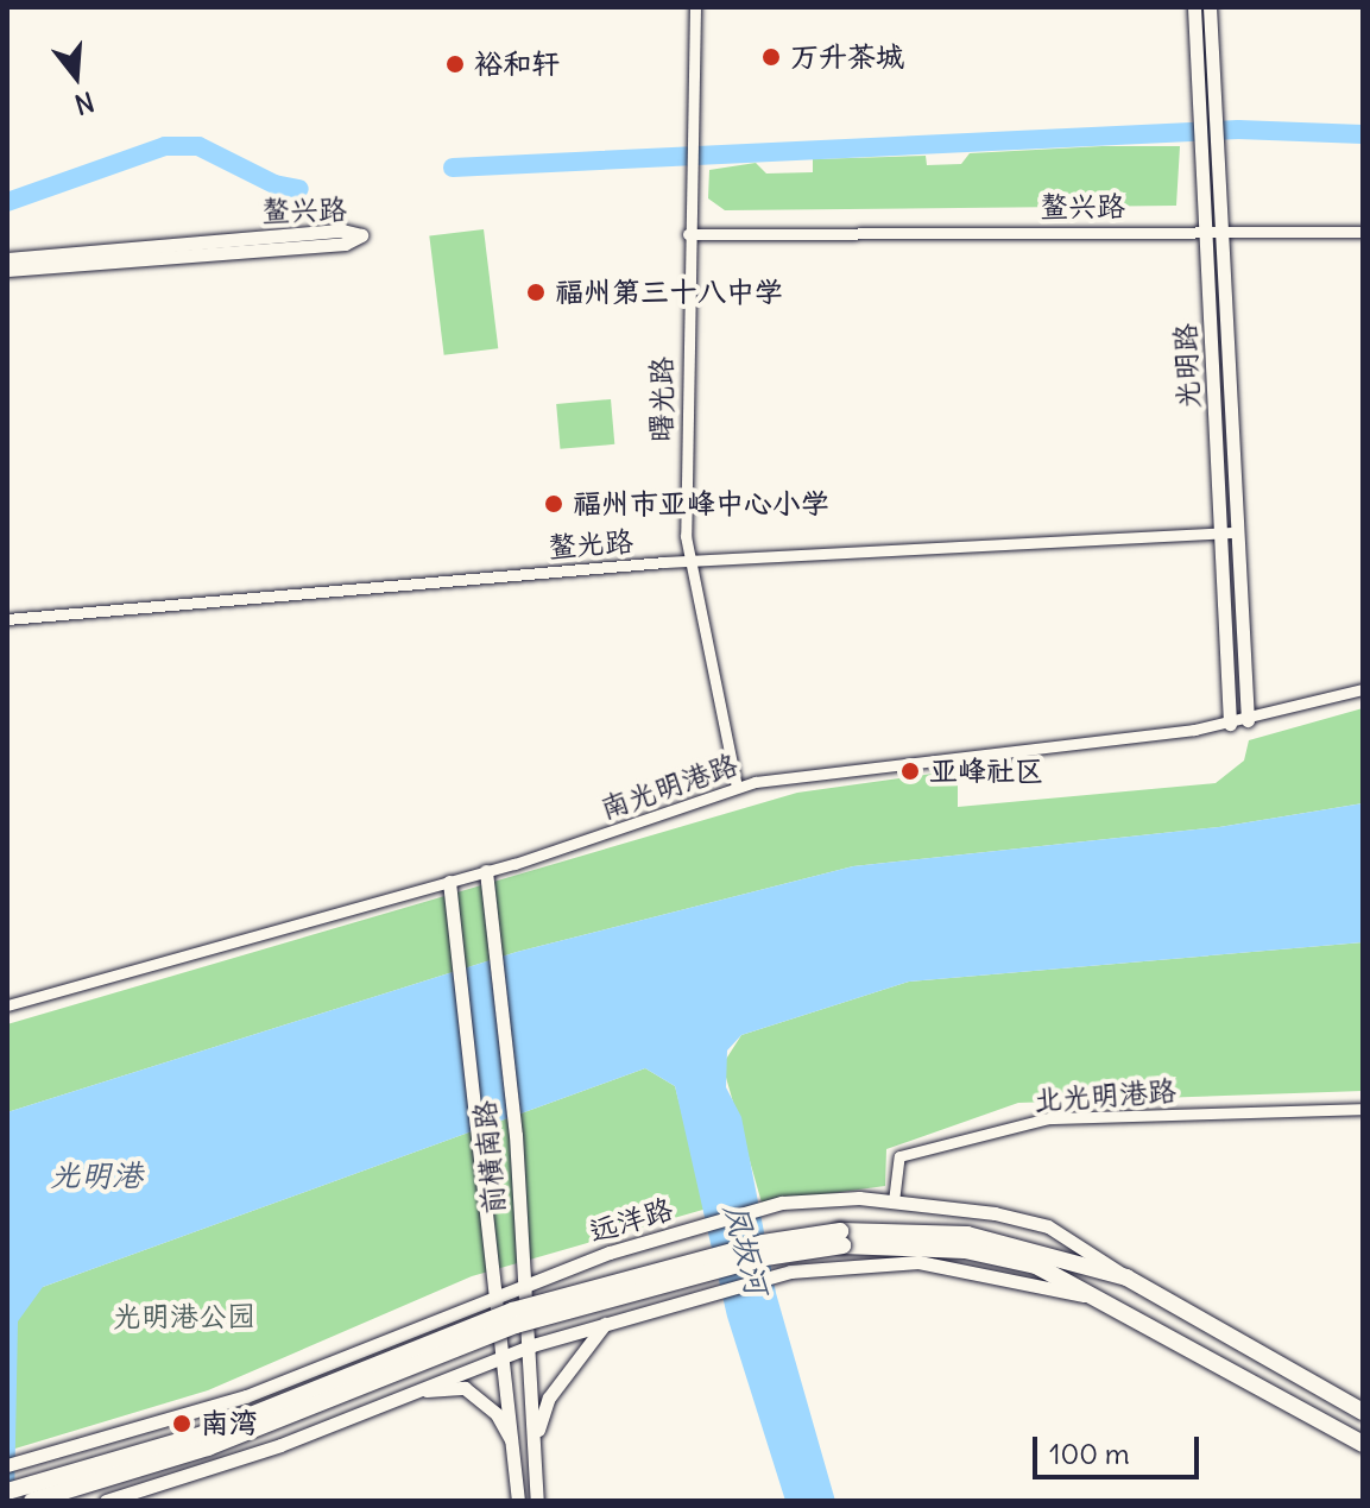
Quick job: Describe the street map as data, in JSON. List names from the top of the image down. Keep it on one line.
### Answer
{"streets":{"highway":["远洋路"],"main road":["鳌兴路","光明路","前横南路"],"street":["曙光路","鳌光路","南光明港路","北光明港路"]},"crossings":[["鳌兴路","光明路"],["鳌兴路","曙光路"],["光明路","鳌光路"],["光明路","南光明港路"],["曙光路","鳌光路"],["曙光路","南光明港路"],["南光明港路","前横南路"],["北光明港路","远洋路"],["前横南路","远洋路"]],"water":["光明港","凤坂河"],"parks":["光明港公园"],"places":["万升茶城","裕和轩","福州第三十八中学","福州市亚峰中心小学","亚峰社区","南湾"],"scale_bar":"100 m","north":"bottom"}
